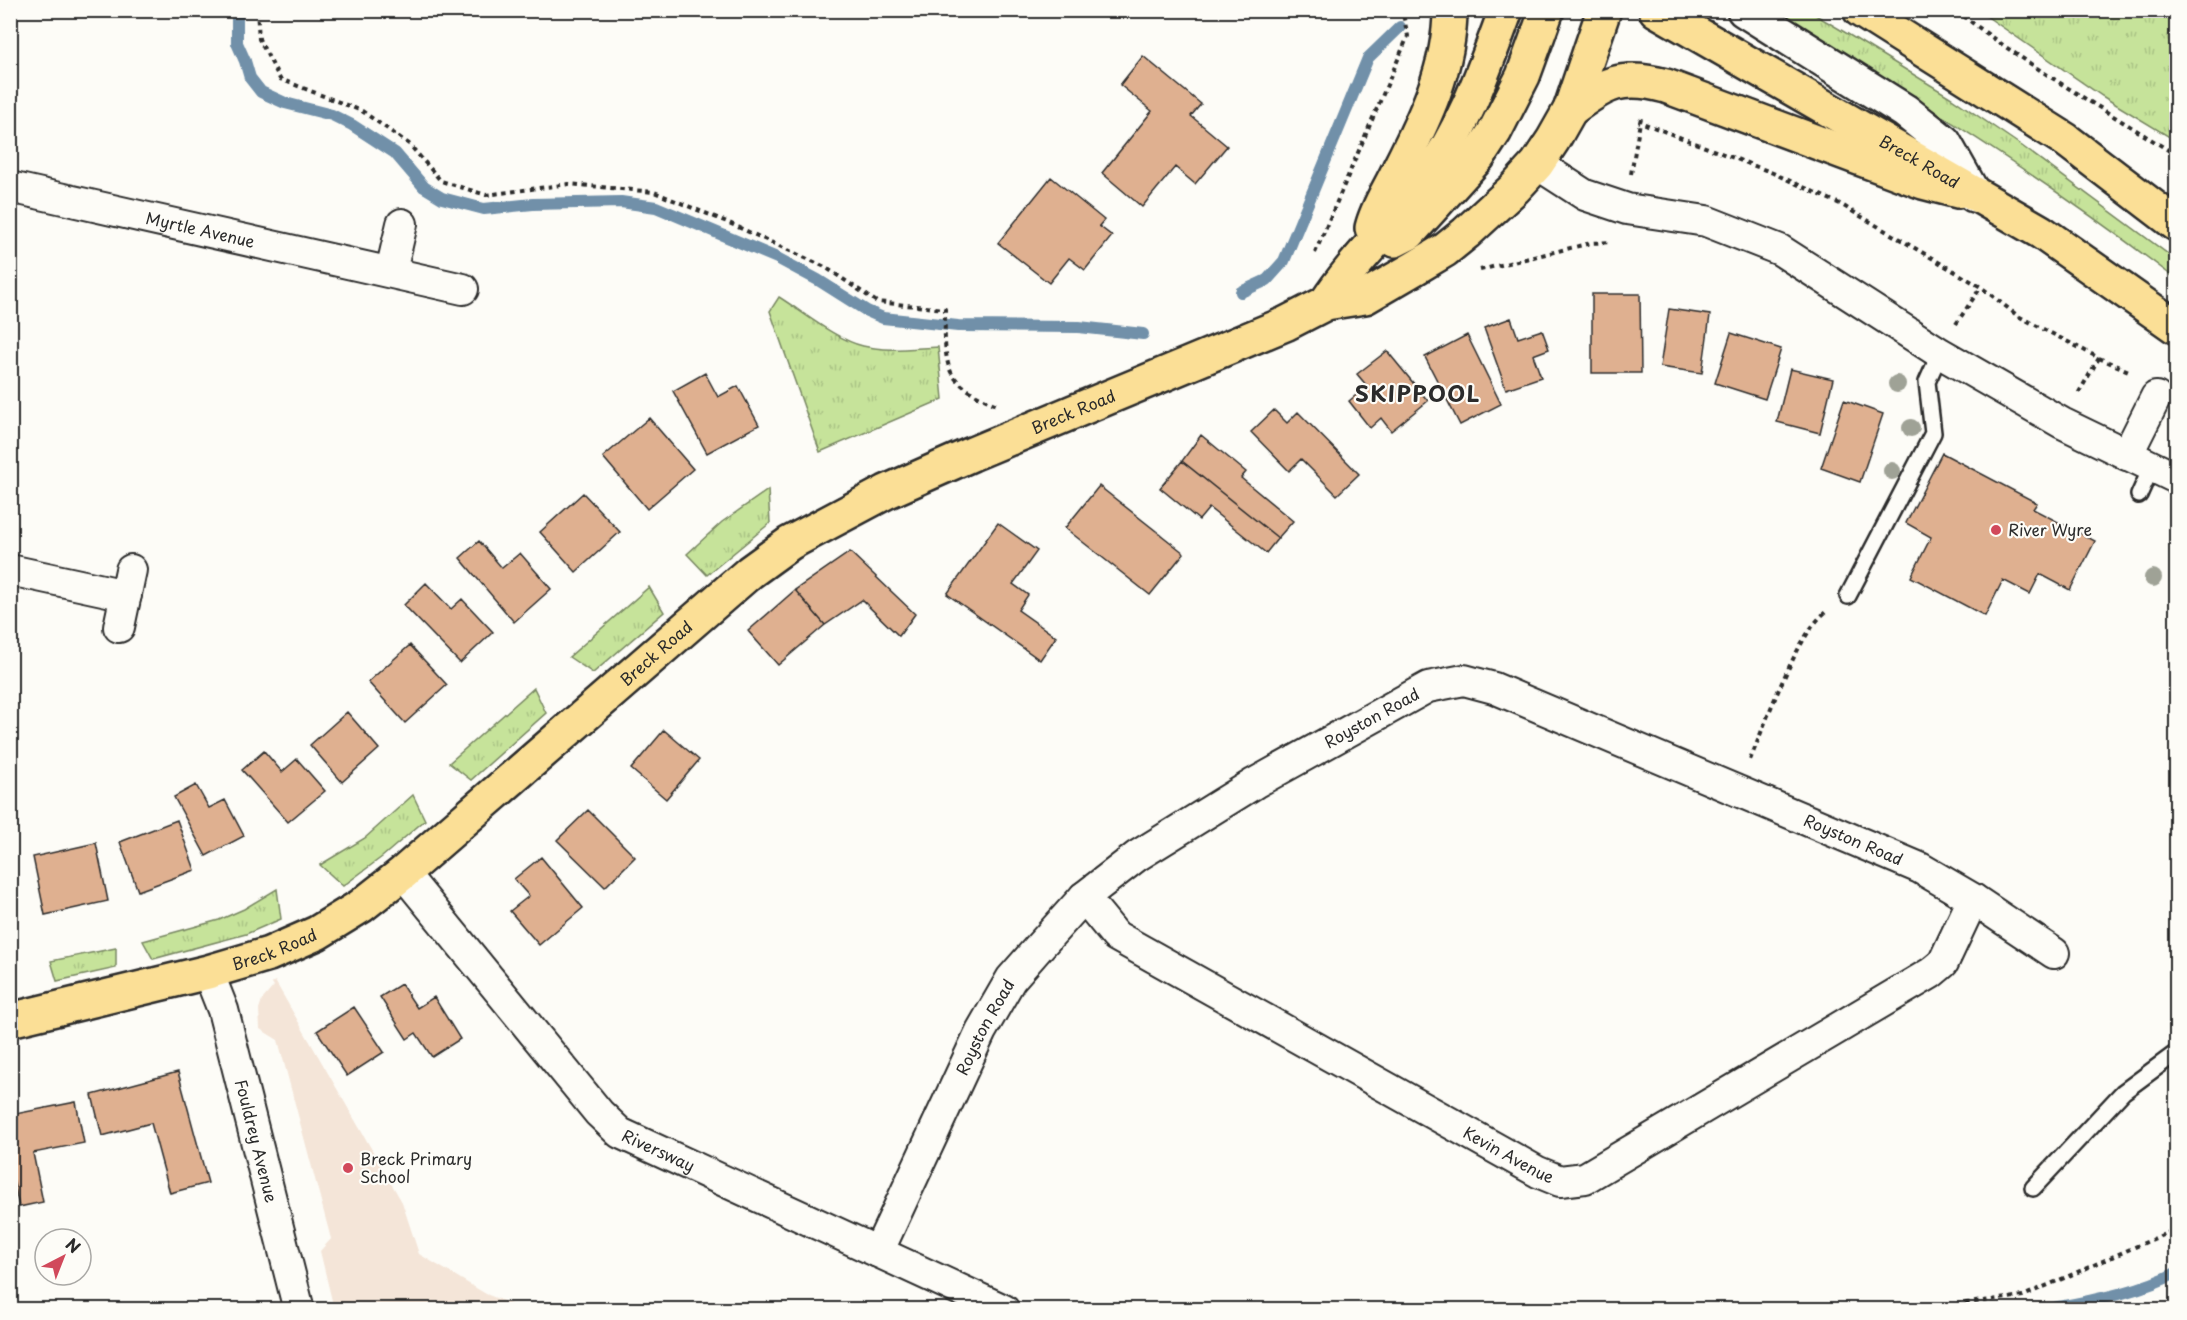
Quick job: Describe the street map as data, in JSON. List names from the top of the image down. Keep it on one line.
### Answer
{"streets":{"main road":["Breck Road"],"street":["Myrtle Avenue","Royston Road","Fouldrey Avenue","Riversway","Kevin Avenue"]},"crossings":[["Breck Road","Fouldrey Avenue"],["Breck Road","Riversway"],["Royston Road","Riversway"],["Royston Road","Kevin Avenue"]],"districts":["SKIPPOOL"],"places":["River Wyre","Breck Primary School"],"north":"top right"}
